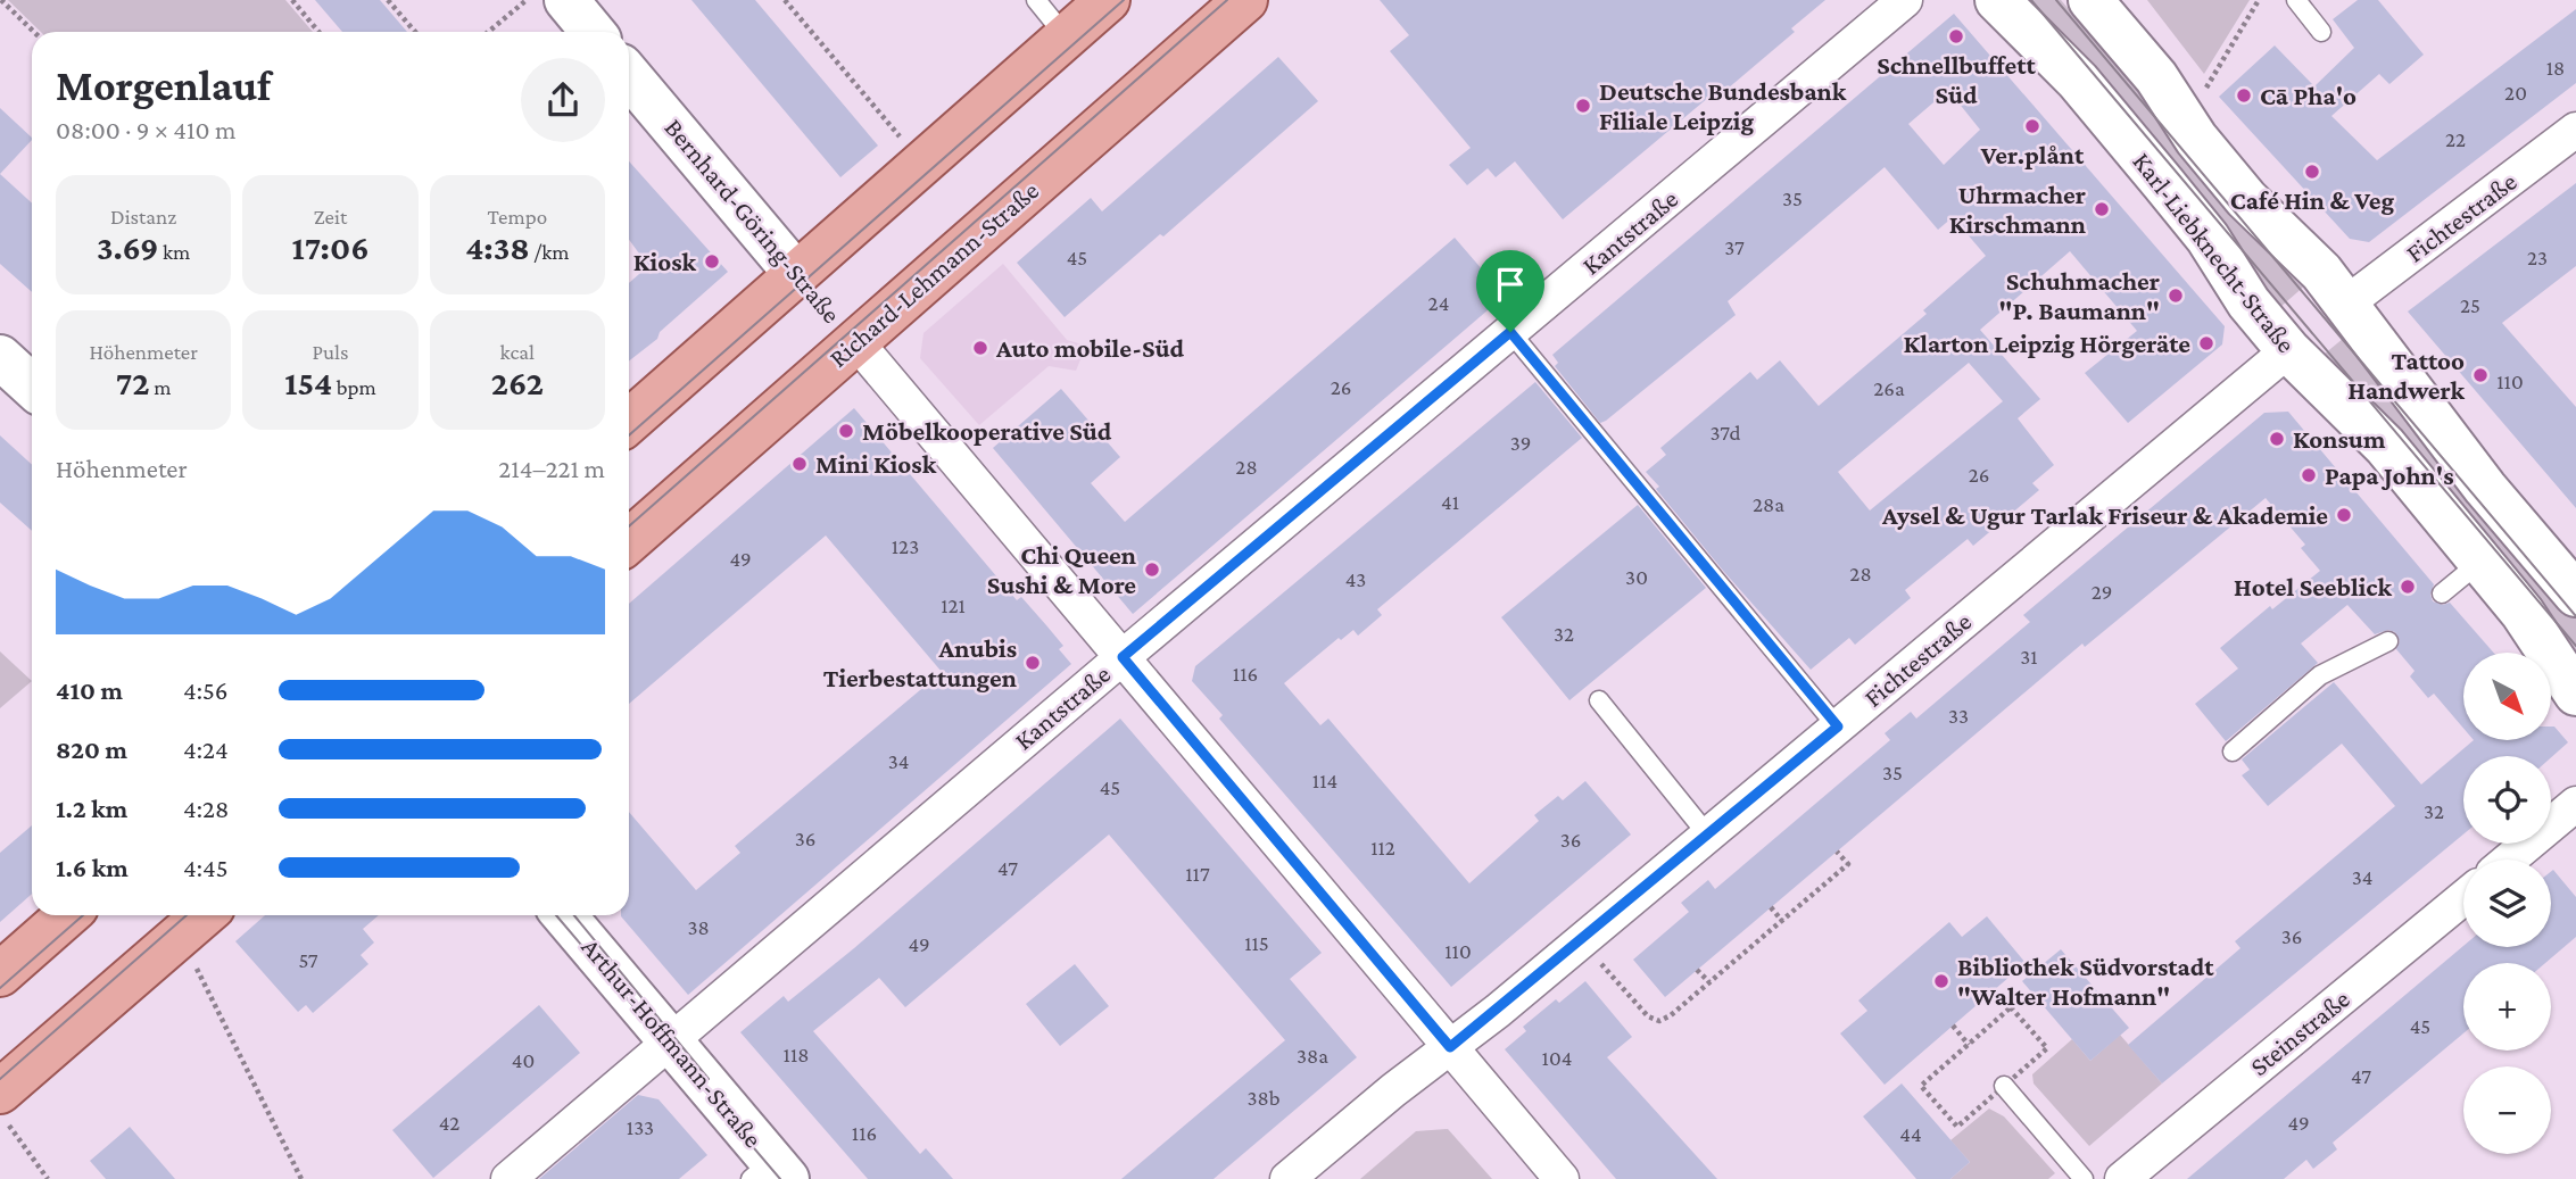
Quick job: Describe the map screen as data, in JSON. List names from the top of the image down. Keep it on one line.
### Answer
{"streets":{"main road":["Bernhard-Göring-Straße","Karl-Liebknecht-Straße","Richard-Lehmann-Straße","Arthur-Hoffmann-Straße"],"street":["Fichtestraße","Kantstraße","Steinstraße"]},"crossings":[["Fichtestraße","Bernhard-Göring-Straße"],["Fichtestraße","Karl-Liebknecht-Straße"],["Bernhard-Göring-Straße","Kantstraße"],["Bernhard-Göring-Straße","Richard-Lehmann-Straße"],["Kantstraße","Arthur-Hoffmann-Straße"]],"places":["Schnellbuffett Süd","Cā Pha'o","Deutsche Bundesbank Filiale Leipzig","Ver.plånt","Café Hin & Veg","Uhrmacher Kirschmann","Kiosk","Schuhmacher \"P. Baumann\"","Klarton Leipzig Hörgeräte","Auto mobile-Süd","Tattoo Handwerk","Möbelkooperative Süd","Konsum","Mini Kiosk","Papa John's","Aysel & Ugur Tarlak Friseur & Akademie","Chi Queen Sushi & More","Hotel Seeblick","Anubis Tierbestattungen","Bibliothek Südvorstadt \"Walter Hofmann\""],"house_numbers":["18","20","22","35","37","45","23","24","25","110","26","26a","37d","39","28","26","41","28a","123","49","28","30","43","29","121","32","31","116","33","34","35","114","45","32","36","36","112","47","117","34","38","36","115","49","110","57","45","118","38a","104","40","47","38b","42","49","133","116","44"],"north":"bottom right","page":{"heading":["Morgenlauf","08:00 · 9 × 410 m"],"stats":[["Distanz","3.69 km"],["Zeit","17:06"],["Tempo","4:38 /km"],["Höhenmeter","72 m"],["Puls","154 bpm"],["kcal","262"]],"chart":["Höhenmeter","214–221 m"],"map_buttons":["+","−"],"list":[{"name":"410 m","note":"4:56"},{"name":"820 m","note":"4:24"},{"name":"1.2 km","note":"4:28"},{"name":"1.6 km","note":"4:45"}]}}
